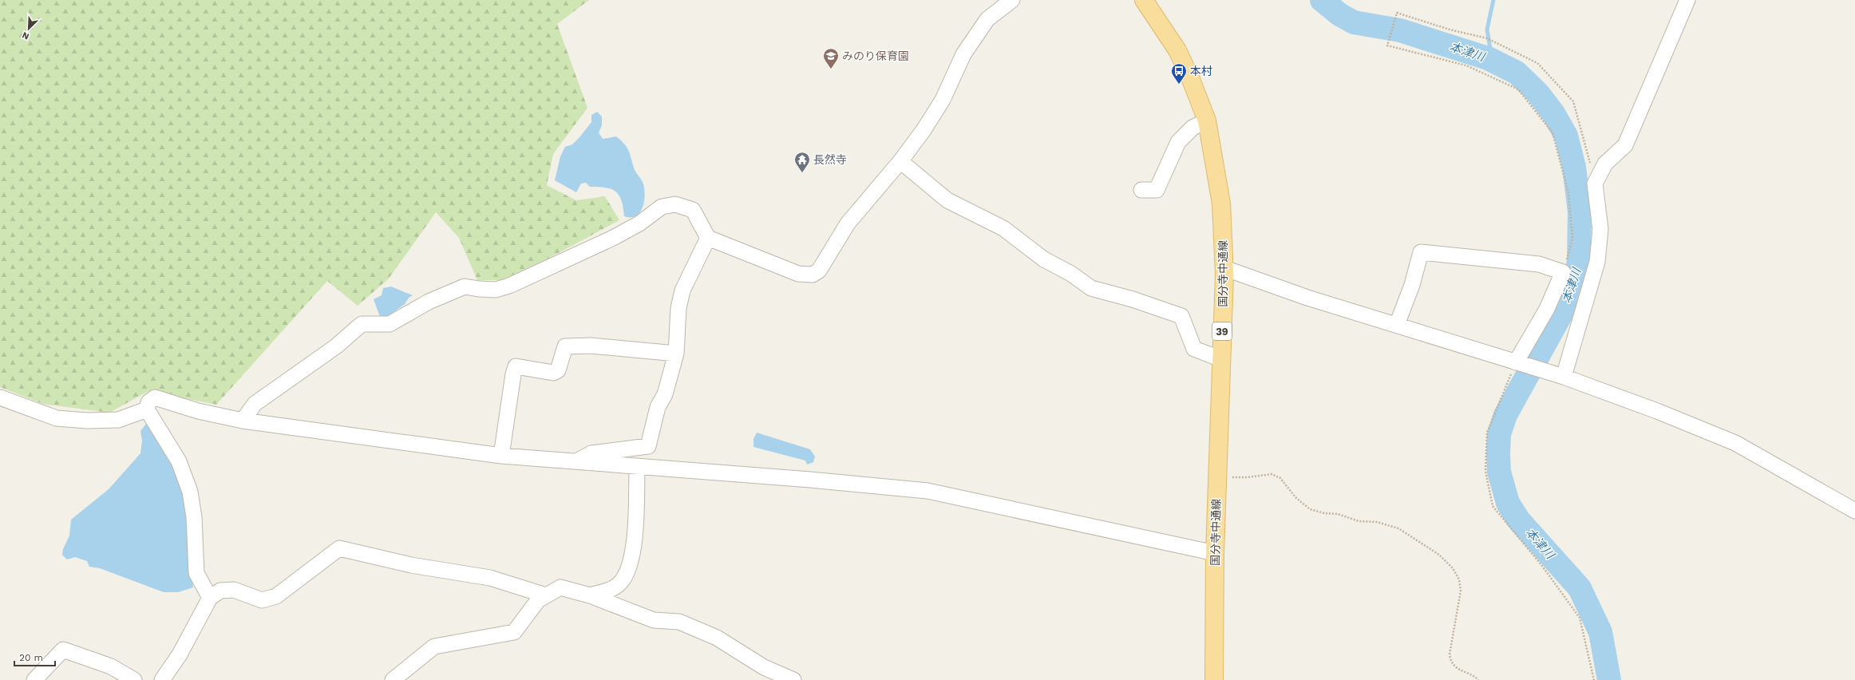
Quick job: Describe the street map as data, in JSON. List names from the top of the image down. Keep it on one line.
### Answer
{"streets":{"main road":["国分寺中通線","39"]},"water":["本津川"],"places":{"school or university":["みのり保育園"],"bus stop":["本村"],"temple":["長然寺"]},"scale_bar":"20 m","north":"bottom left"}
